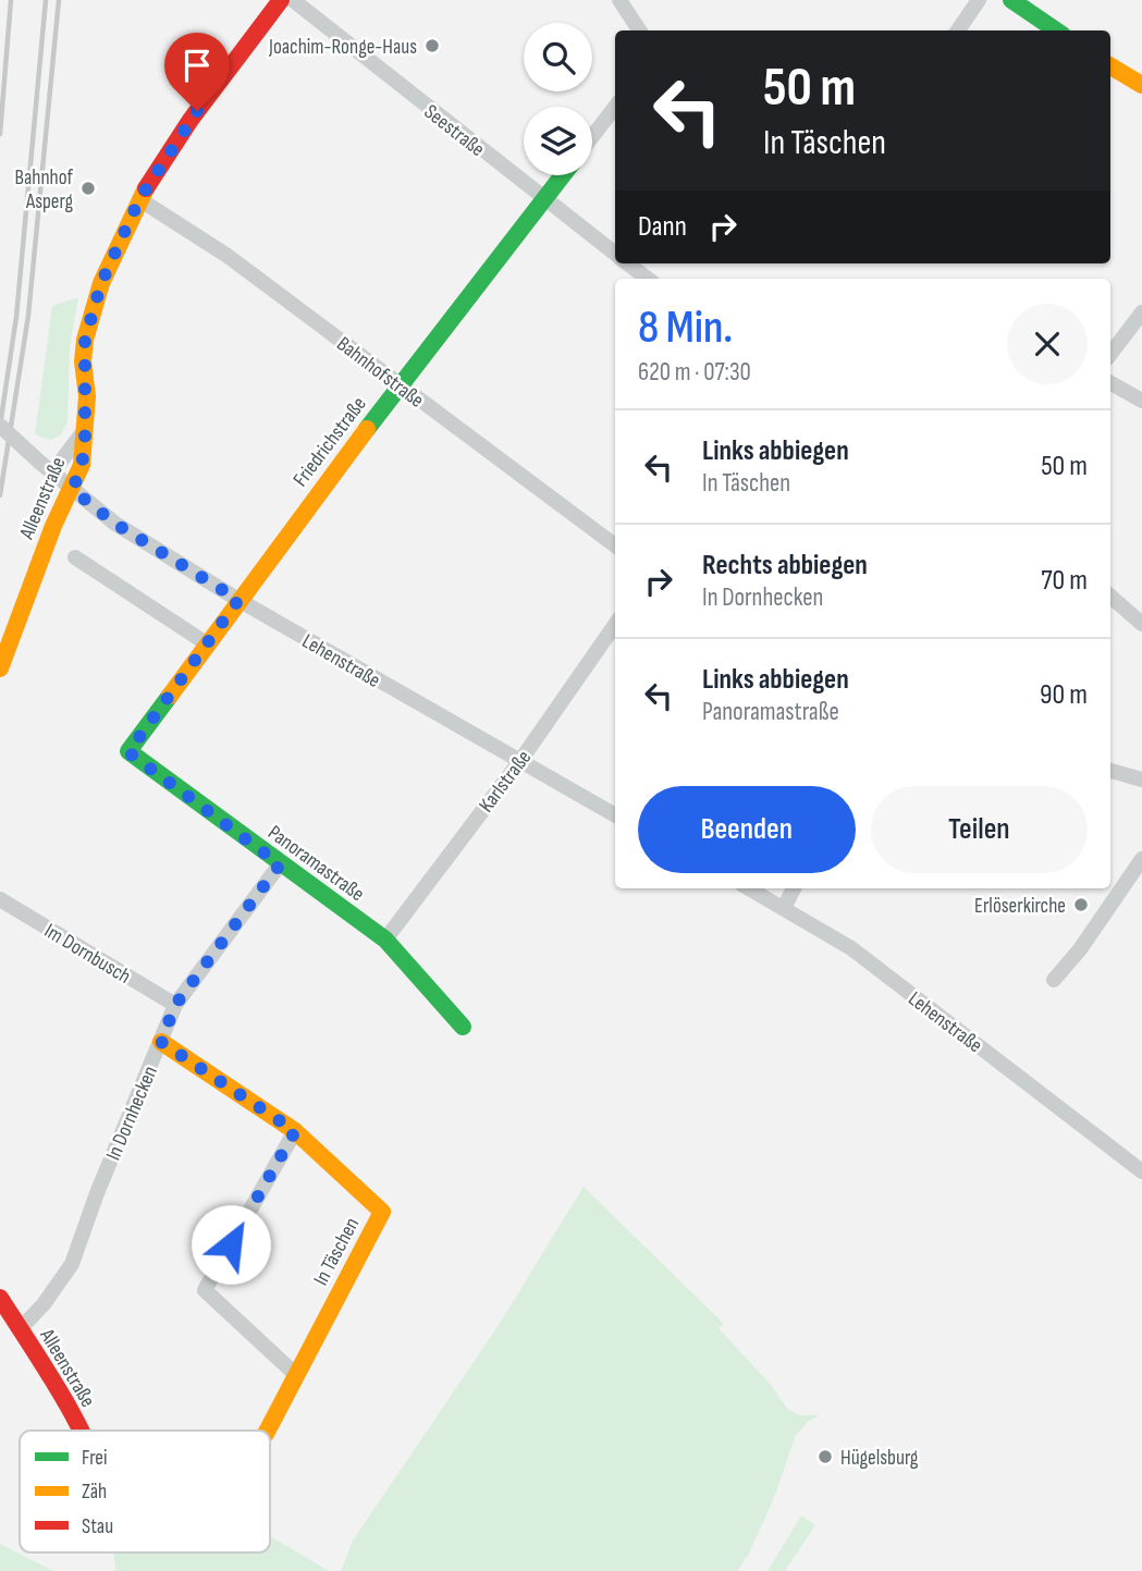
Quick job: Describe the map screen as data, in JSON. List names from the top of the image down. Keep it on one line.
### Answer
{"streets":{"street":["Seestraße","Bahnhofstraße","Friedrichstraße","Alleenstraße","Lehenstraße","Karlstraße","Panoramastraße","Im Dornbusch","In Dornhecken","In Täschen"]},"crossings":[["Seestraße","Friedrichstraße"],["Bahnhofstraße","Friedrichstraße"],["Bahnhofstraße","Alleenstraße"],["Friedrichstraße","Lehenstraße"],["Friedrichstraße","Panoramastraße"],["Alleenstraße","Lehenstraße"],["Alleenstraße","In Dornhecken"],["Lehenstraße","Karlstraße"],["Karlstraße","Panoramastraße"],["Panoramastraße","In Dornhecken"],["Im Dornbusch","In Dornhecken"],["In Dornhecken","In Täschen"]],"places":["Joachim-Ronge-Haus","Bahnhof Asperg","Erlöserkirche","Hügelsburg"],"legend":["Frei","Zäh","Stau"],"page":{"turn":["50 m","In Täschen"],"then":"Dann","heading":["8 Min.","620 m · 07:30"],"list":[{"name":"Links abbiegen","note":"In Täschen","value":"50 m"},{"name":"Rechts abbiegen","note":"In Dornhecken","value":"70 m"},{"name":"Links abbiegen","note":"Panoramastraße","value":"90 m"}],"buttons":["Beenden","Teilen"]}}
